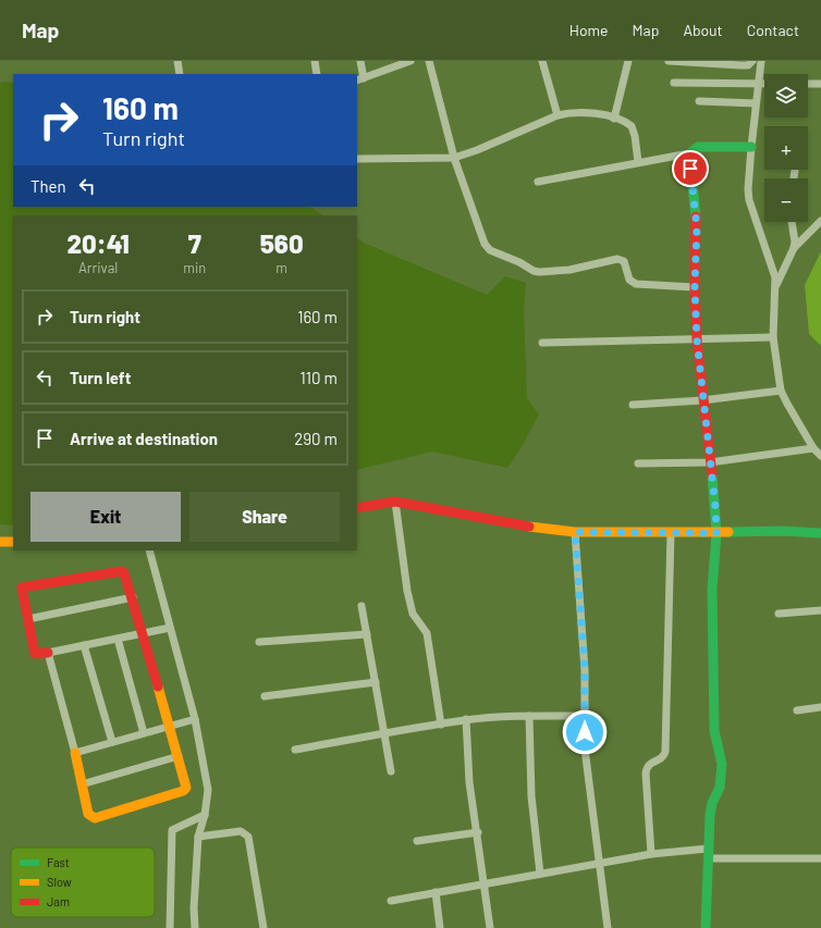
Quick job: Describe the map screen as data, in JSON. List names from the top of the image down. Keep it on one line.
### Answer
{"legend":["Fast","Slow","Jam"],"page":{"header":"Map","nav":["Home","Map","About","Contact"],"map_buttons":["+","−"],"turn":["160 m","Turn right"],"then":"Then","eta":["20:41","Arrival","7","min","560","m"],"list":[{"name":"Turn right","value":"160 m"},{"name":"Turn left","value":"110 m"},{"name":"Arrive at destination","value":"290 m"}],"buttons":["Exit","Share"]}}
